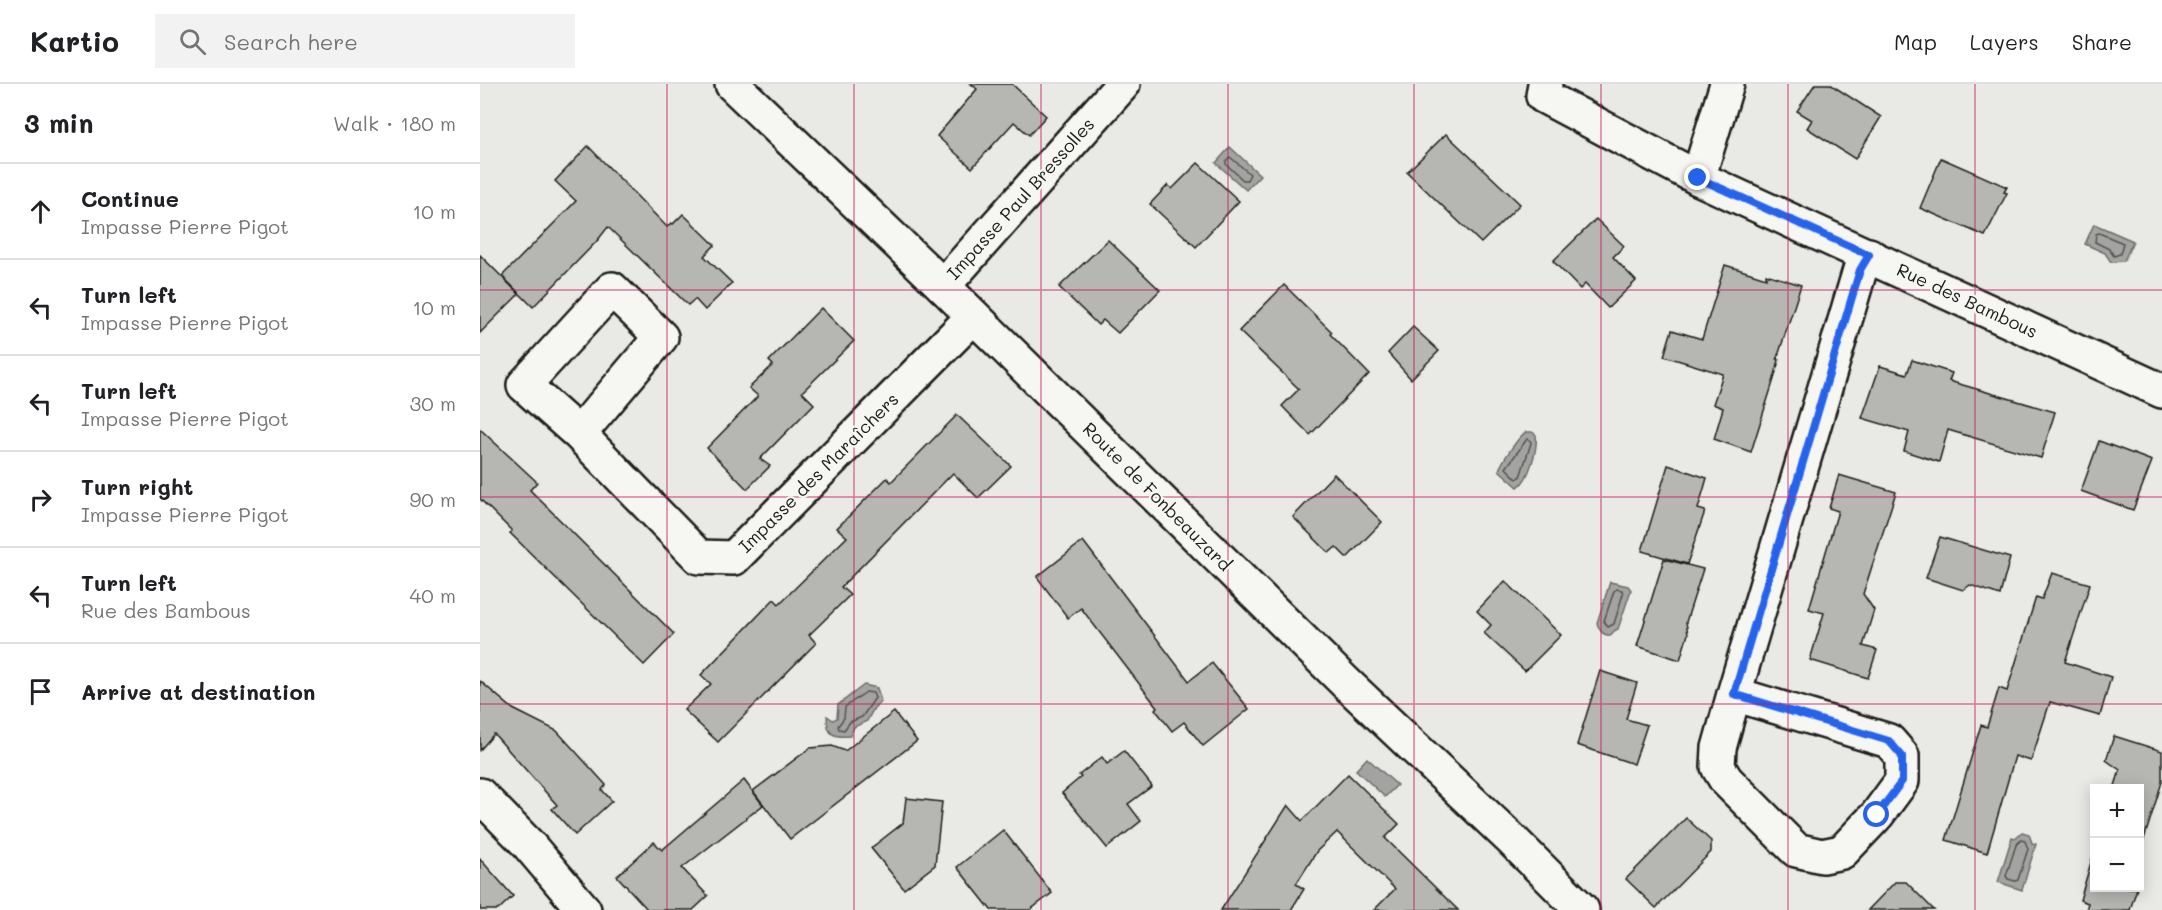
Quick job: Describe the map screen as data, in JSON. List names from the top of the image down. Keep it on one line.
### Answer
{"streets":{"street":["Impasse Paul Bressolles","Rue des Bambous","Impasse des Maraîchers","Route de Fonbeauzard"]},"crossings":[["Impasse Paul Bressolles","Route de Fonbeauzard"],["Impasse des Maraîchers","Route de Fonbeauzard"]],"page":{"header":"Kartio","search":"Search here","nav":["Map","Layers","Share"],"heading":["3 min","Walk · 180 m"],"list":[["Continue","Impasse Pierre Pigot","10 m"],["Turn left","Impasse Pierre Pigot","10 m"],["Turn left","Impasse Pierre Pigot","30 m"],["Turn right","Impasse Pierre Pigot","90 m"],["Turn left","Rue des Bambous","40 m"],"Arrive at destination"],"map_buttons":["+","−"]}}
